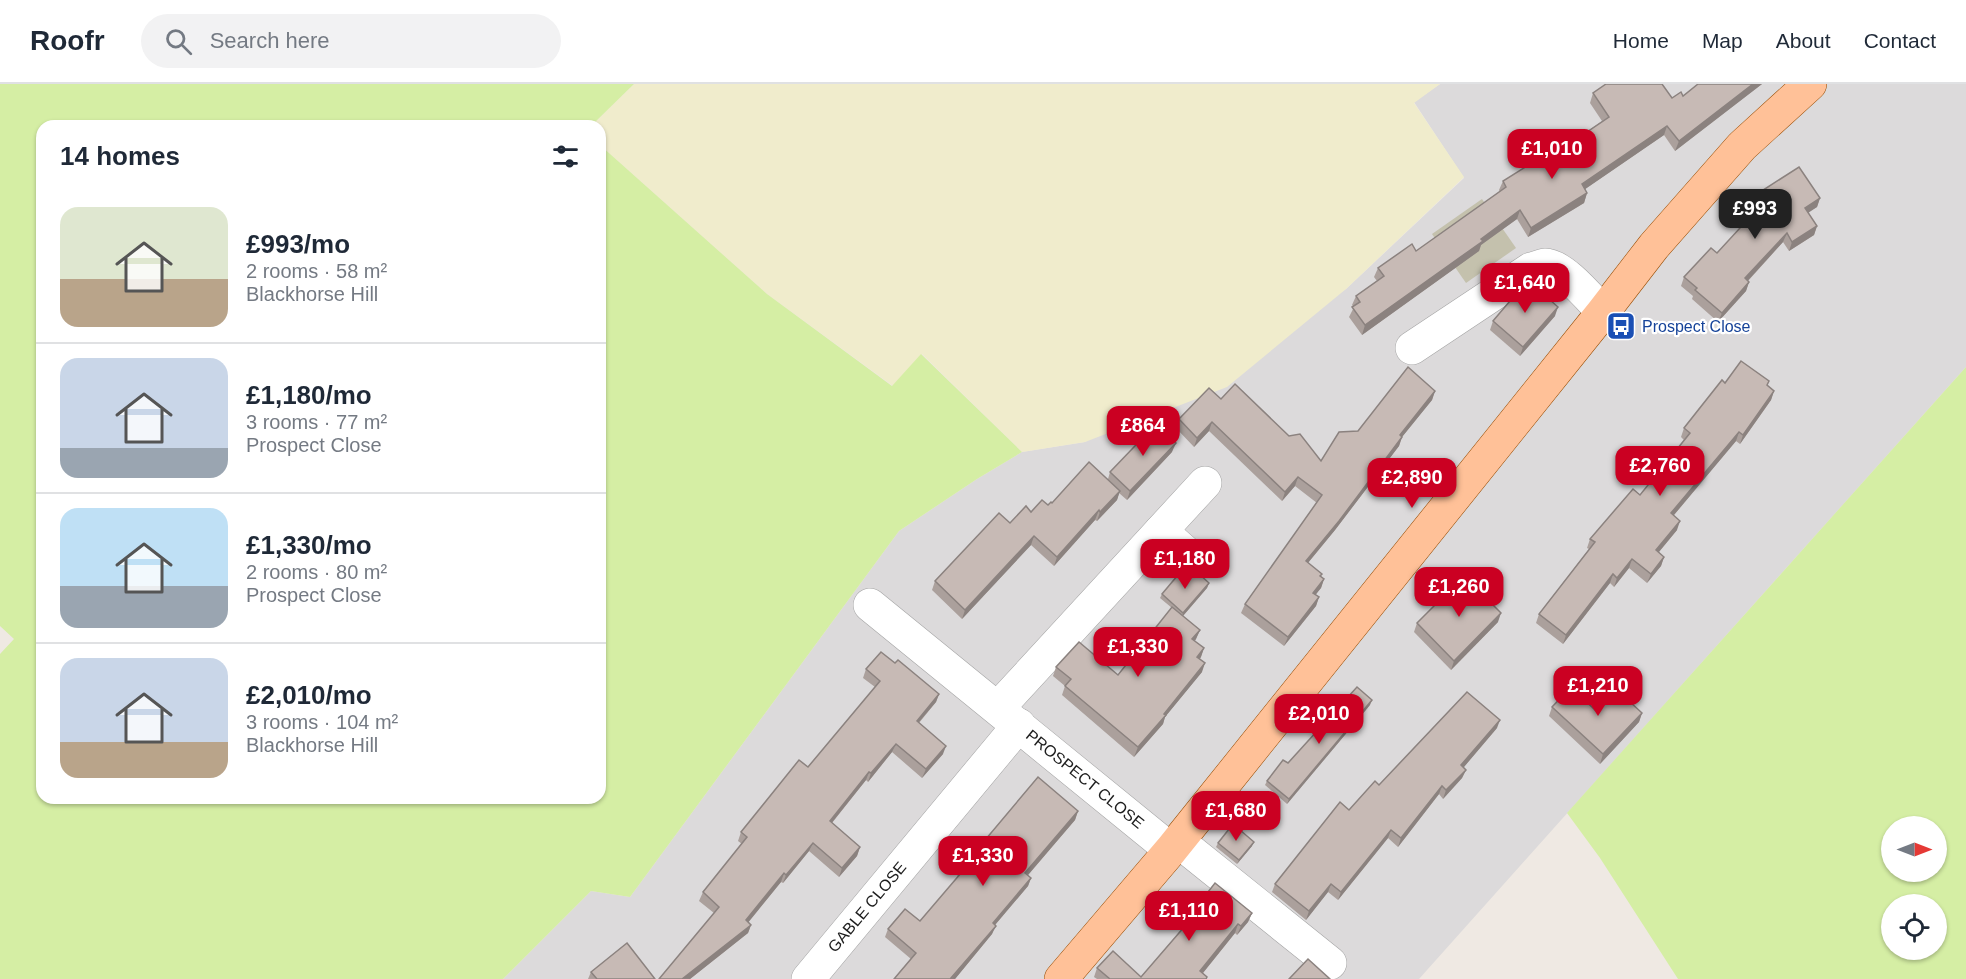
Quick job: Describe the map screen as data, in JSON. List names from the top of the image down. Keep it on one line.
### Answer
{"streets":{"street":["PROSPECT CLOSE","GABLE CLOSE"]},"crossings":[["PROSPECT CLOSE","GABLE CLOSE"]],"places":{"bus stop":["Prospect Close"]},"north":"right","page":{"header":"Roofr","search":"Search here","nav":["Home","Map","About","Contact"],"heading":"14 homes","price":["£1,010","£993","£1,640","£864","£2,760","£2,890","£1,180","£1,260","£1,330","£1,210","£2,010","£1,680","£1,330","£1,110"],"list":[{"name":"£993/mo","note":"2 rooms · 58 m² · Blackhorse Hill"},{"name":"£1,180/mo","note":"3 rooms · 77 m² · Prospect Close"},{"name":"£1,330/mo","note":"2 rooms · 80 m² · Prospect Close"},{"name":"£2,010/mo","note":"3 rooms · 104 m² · Blackhorse Hill"}]}}
